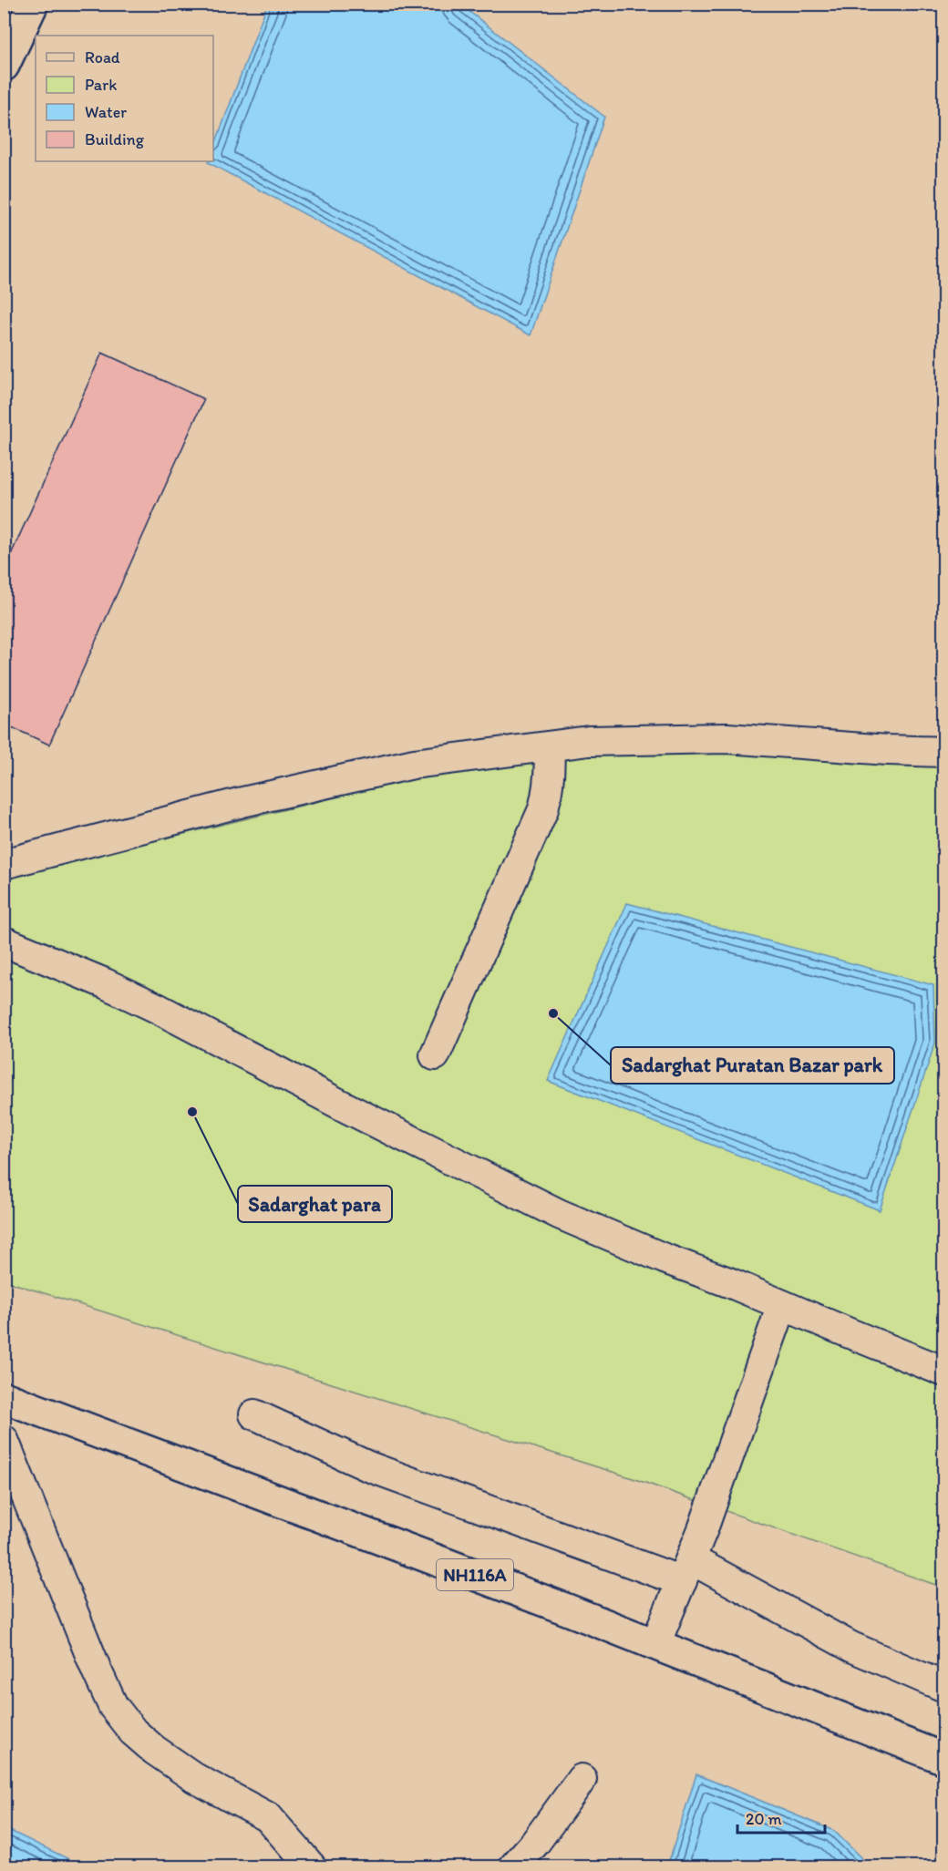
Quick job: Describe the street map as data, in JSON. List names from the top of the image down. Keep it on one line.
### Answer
{"streets":{"main road":["NH116A"]},"places":["Sadarghat Puratan Bazar park","Sadarghat para"],"legend":["Road","Park","Water","Building"],"scale_bar":"20 m"}
